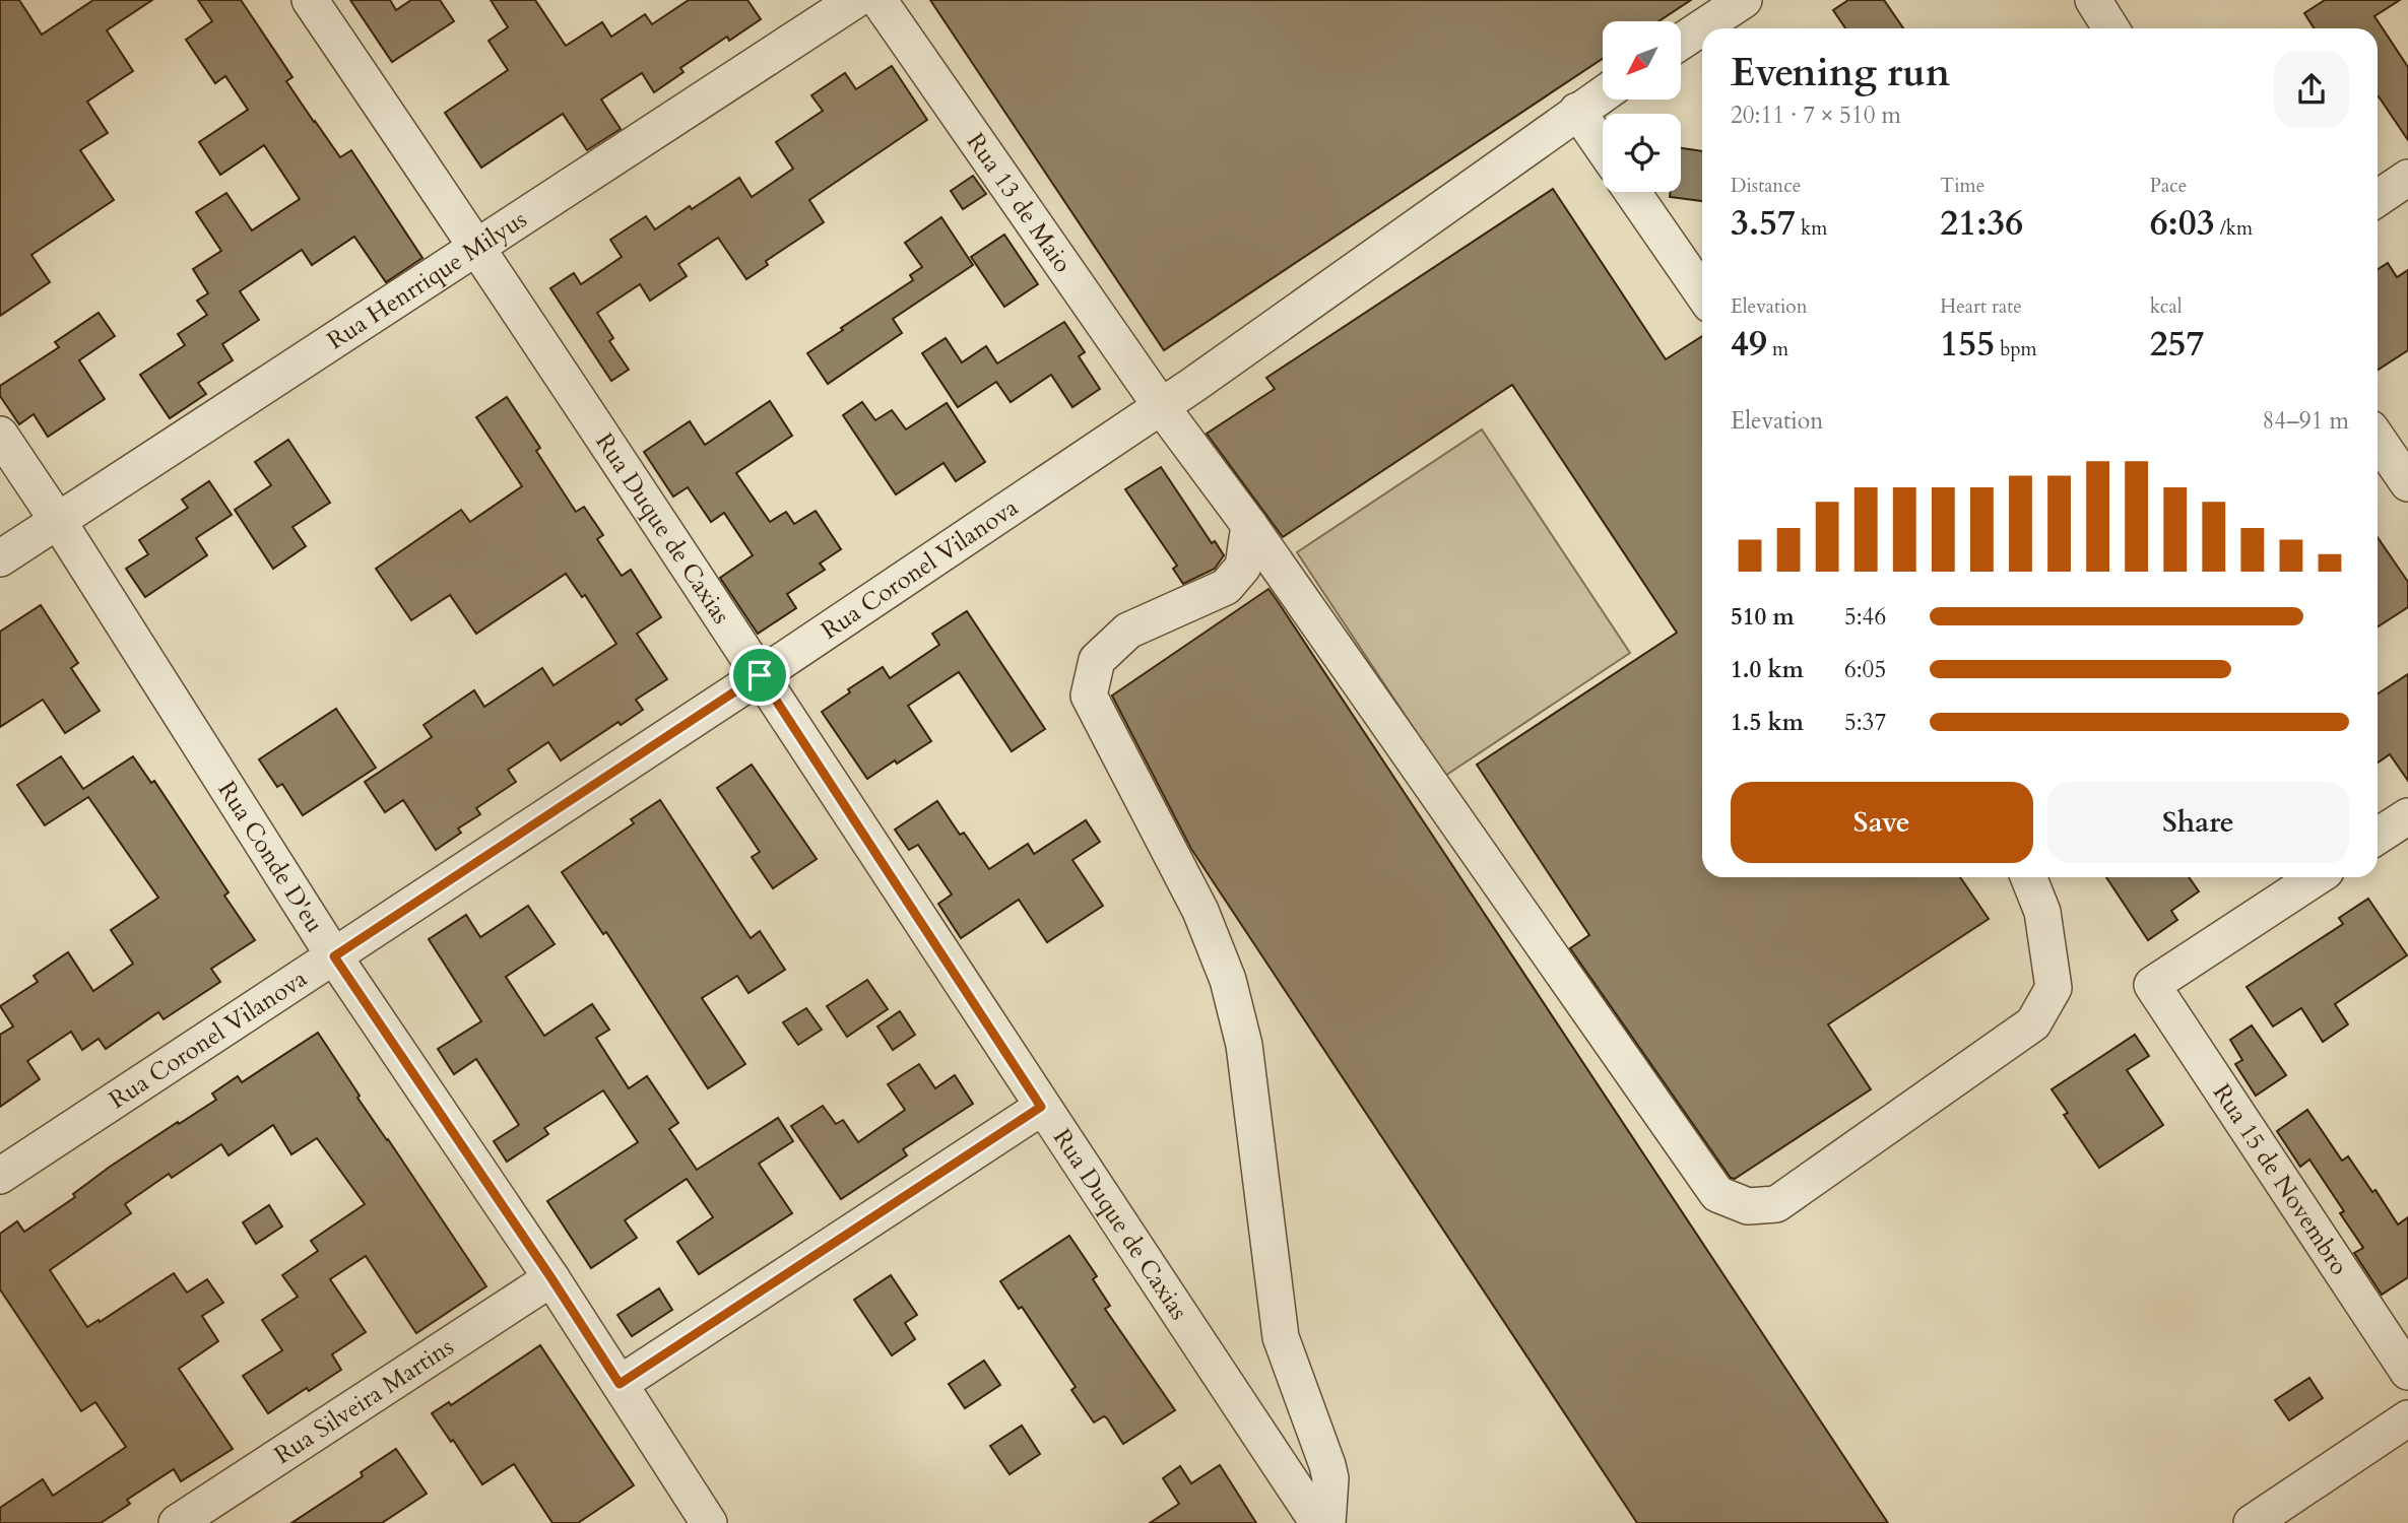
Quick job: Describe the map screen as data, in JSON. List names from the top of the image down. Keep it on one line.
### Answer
{"streets":{"street":["Rua 13 de Maio","Rua Henrrique Milyus","Rua Duque de Caxias","Rua Coronel Vilanova","Rua Conde D'eu","Rua 15 de Novembro","Rua Silveira Martins"]},"crossings":[["Rua 13 de Maio","Rua Coronel Vilanova"],["Rua Henrrique Milyus","Rua Duque de Caxias"],["Rua Henrrique Milyus","Rua Conde D'eu"],["Rua Duque de Caxias","Rua Coronel Vilanova"],["Rua Coronel Vilanova","Rua Conde D'eu"],["Rua Conde D'eu","Rua Silveira Martins"]],"north":"bottom left","page":{"heading":["Evening run","20:11 · 7 × 510 m"],"stats":[["Distance","3.57 km"],["Time","21:36"],["Pace","6:03 /km"],["Elevation","49 m"],["Heart rate","155 bpm"],["kcal","257"]],"chart":["Elevation","84–91 m"],"list":[{"name":"510 m","note":"5:46"},{"name":"1.0 km","note":"6:05"},{"name":"1.5 km","note":"5:37"}],"buttons":["Save","Share"]}}
